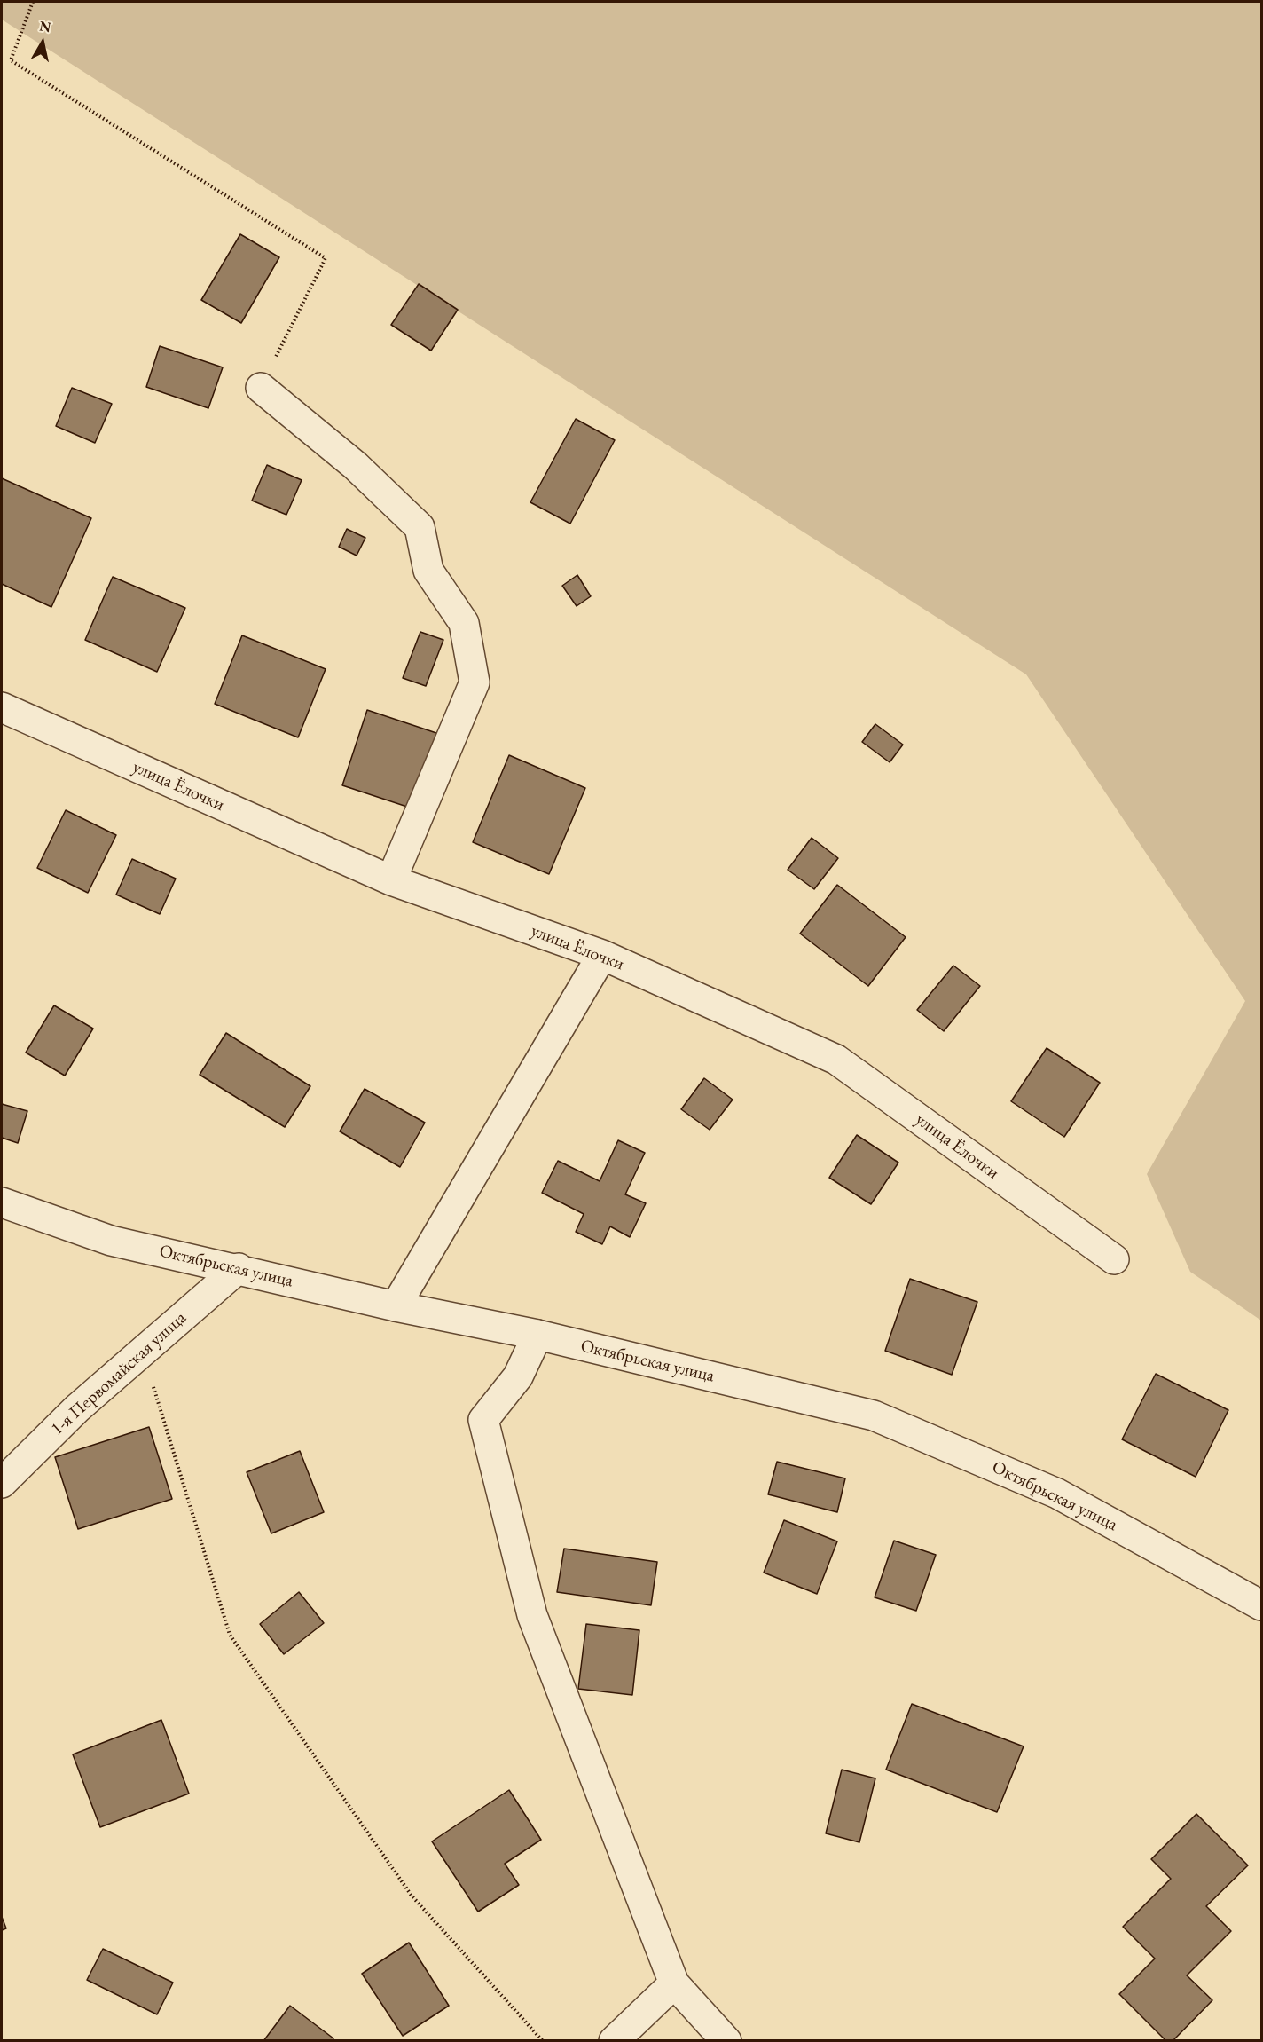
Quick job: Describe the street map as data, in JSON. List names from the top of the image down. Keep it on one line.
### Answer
{"streets":{"street":["улица Ёлочки","Октябрьская улица","1-я Первомайская улица"]},"crossings":[["Октябрьская улица","1-я Первомайская улица"]],"north":"top"}
